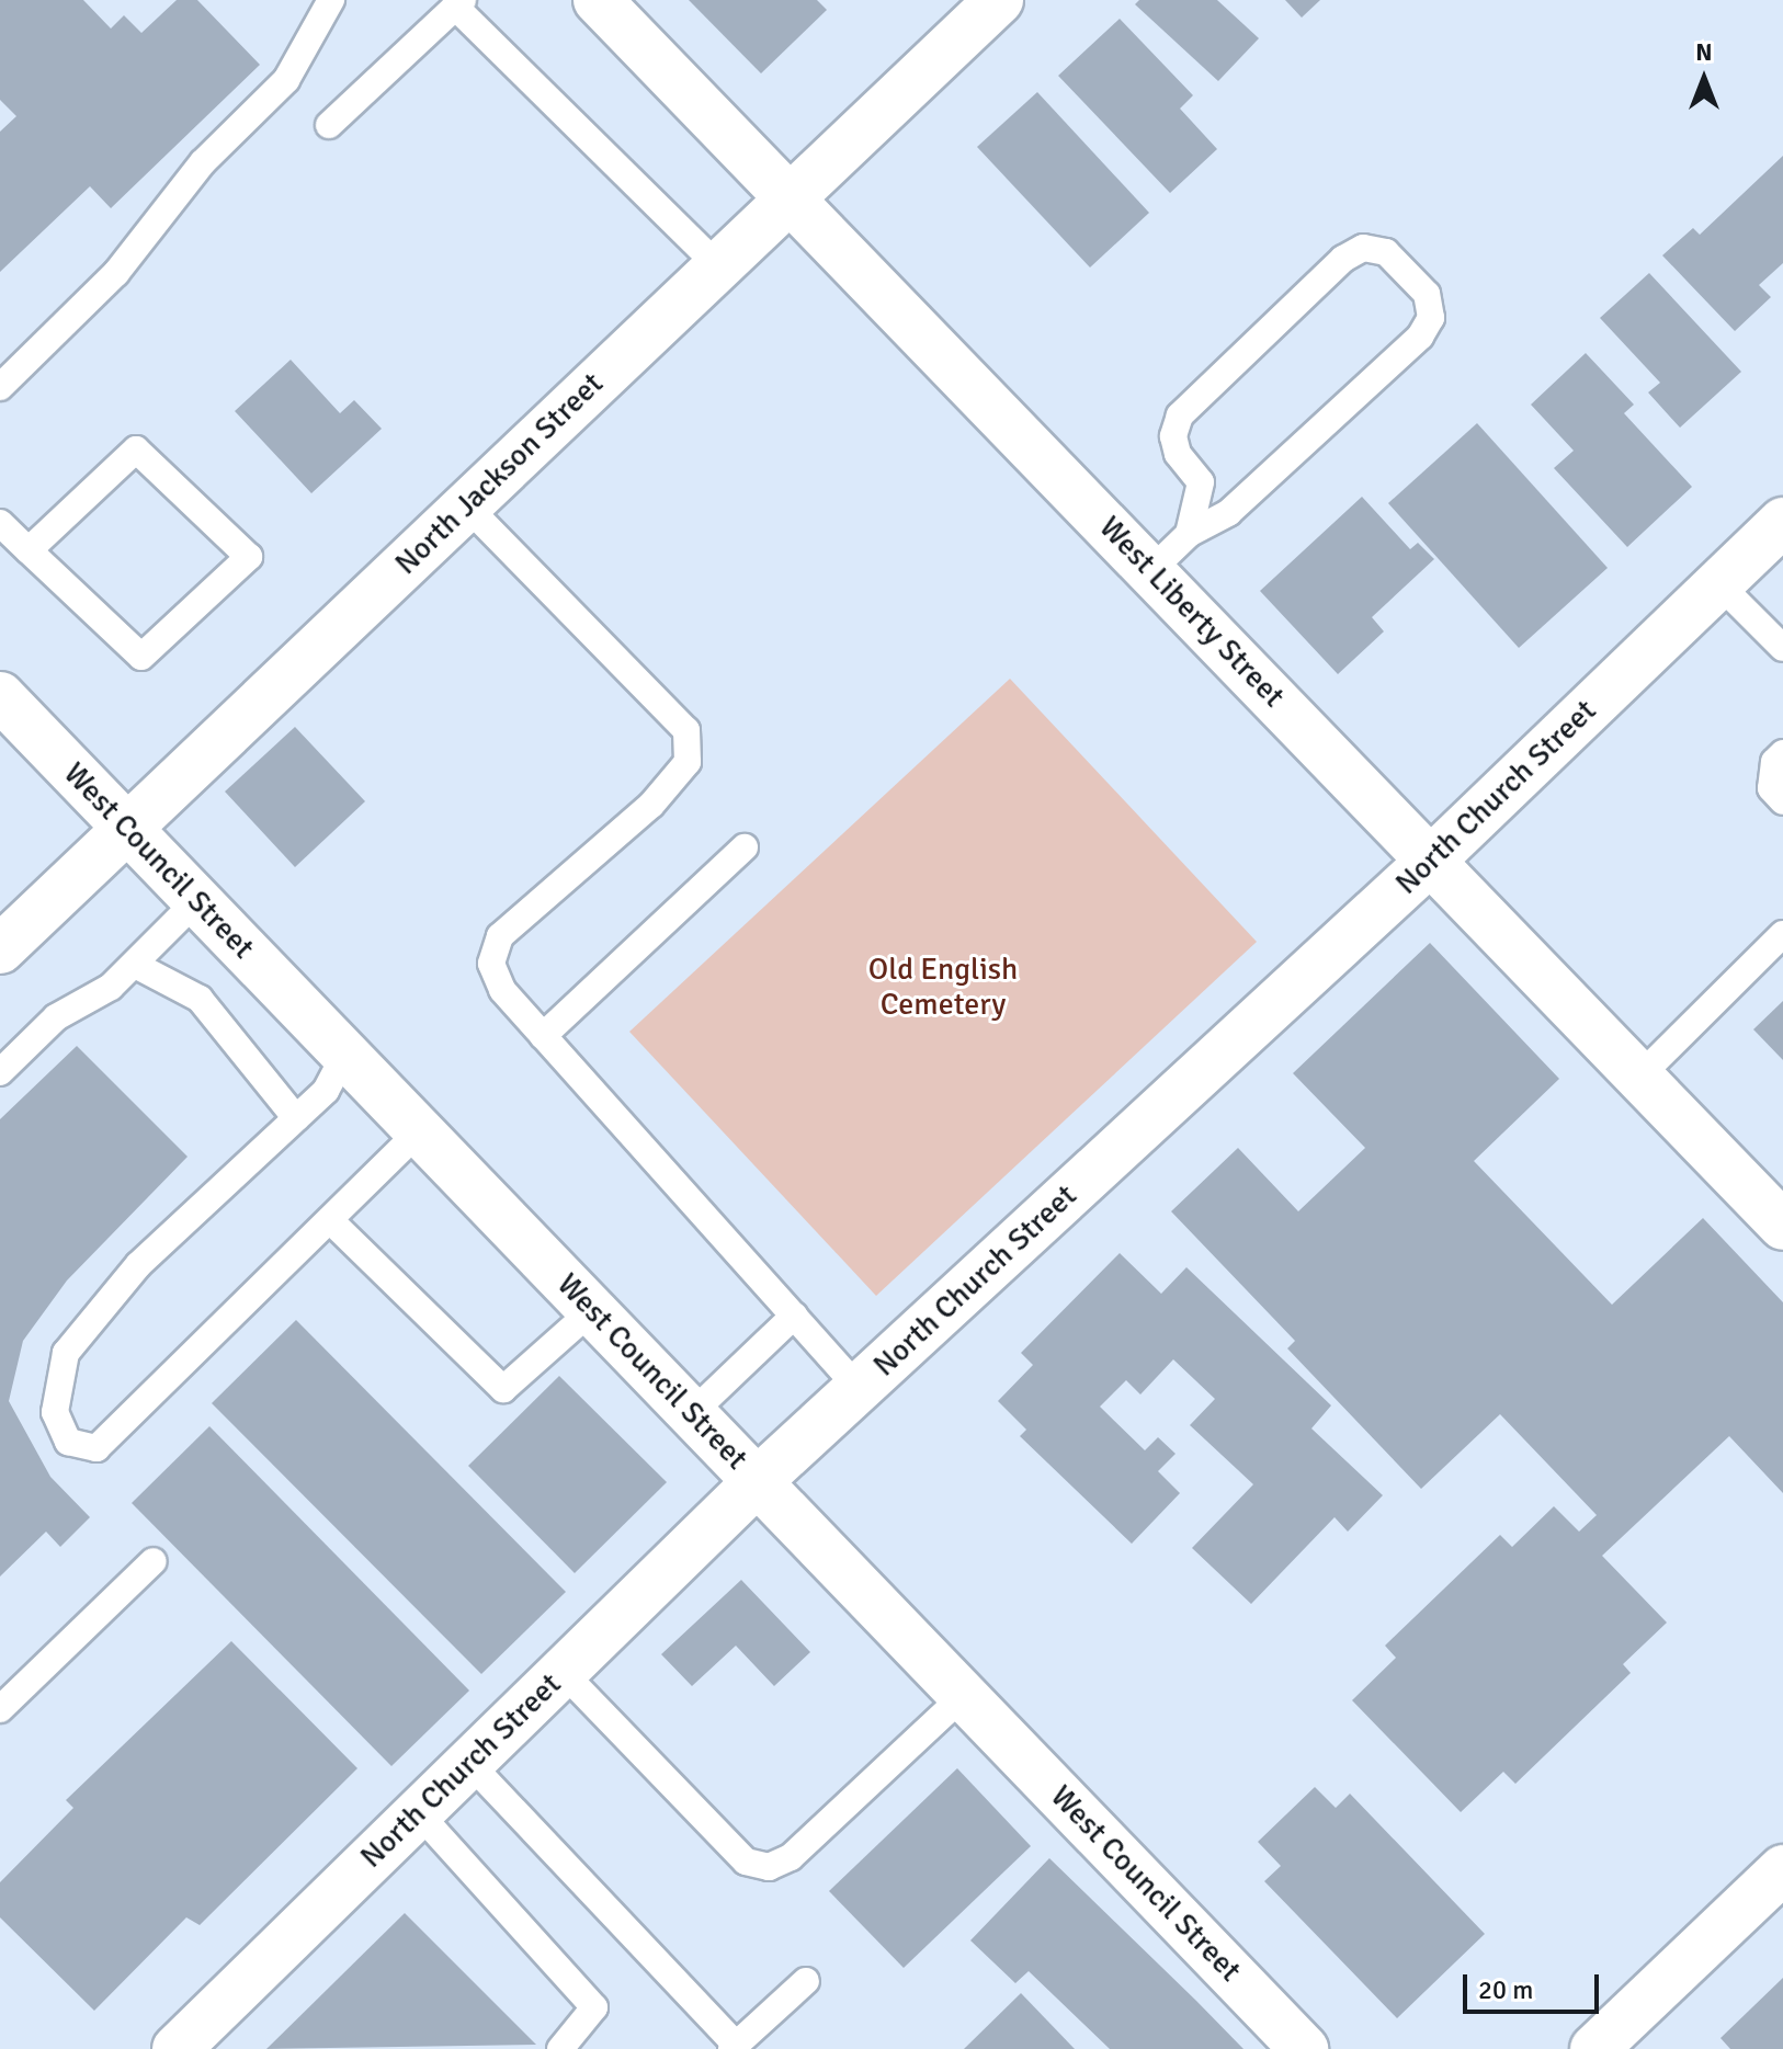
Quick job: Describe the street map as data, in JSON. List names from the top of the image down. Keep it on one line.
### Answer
{"streets":{"street":["North Jackson Street","West Liberty Street","North Church Street","West Council Street"]},"crossings":[["North Jackson Street","West Liberty Street"],["North Jackson Street","West Council Street"],["West Liberty Street","North Church Street"],["North Church Street","West Council Street"]],"parks":["Old English Cemetery"],"scale_bar":"20 m","north":"top"}
